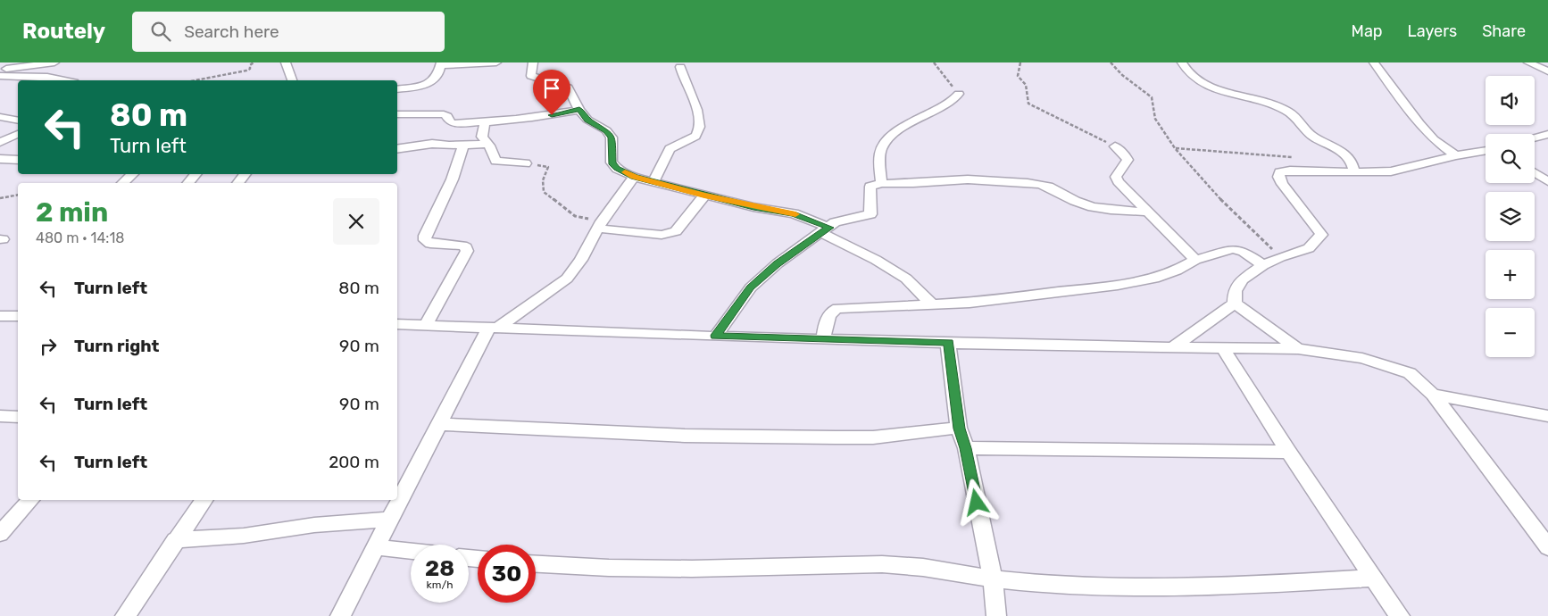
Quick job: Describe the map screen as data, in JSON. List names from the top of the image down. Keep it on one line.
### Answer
{"page":{"header":"Routely","search":"Search here","nav":["Map","Layers","Share"],"map_buttons":["+","−"],"turn":["80 m","Turn left"],"heading":["2 min","480 m · 14:18"],"list":[{"name":"Turn left","value":"80 m"},{"name":"Turn right","value":"90 m"},{"name":"Turn left","value":"90 m"},{"name":"Turn left","value":"200 m"}],"speed":"28 km/h","limit":"30"}}
